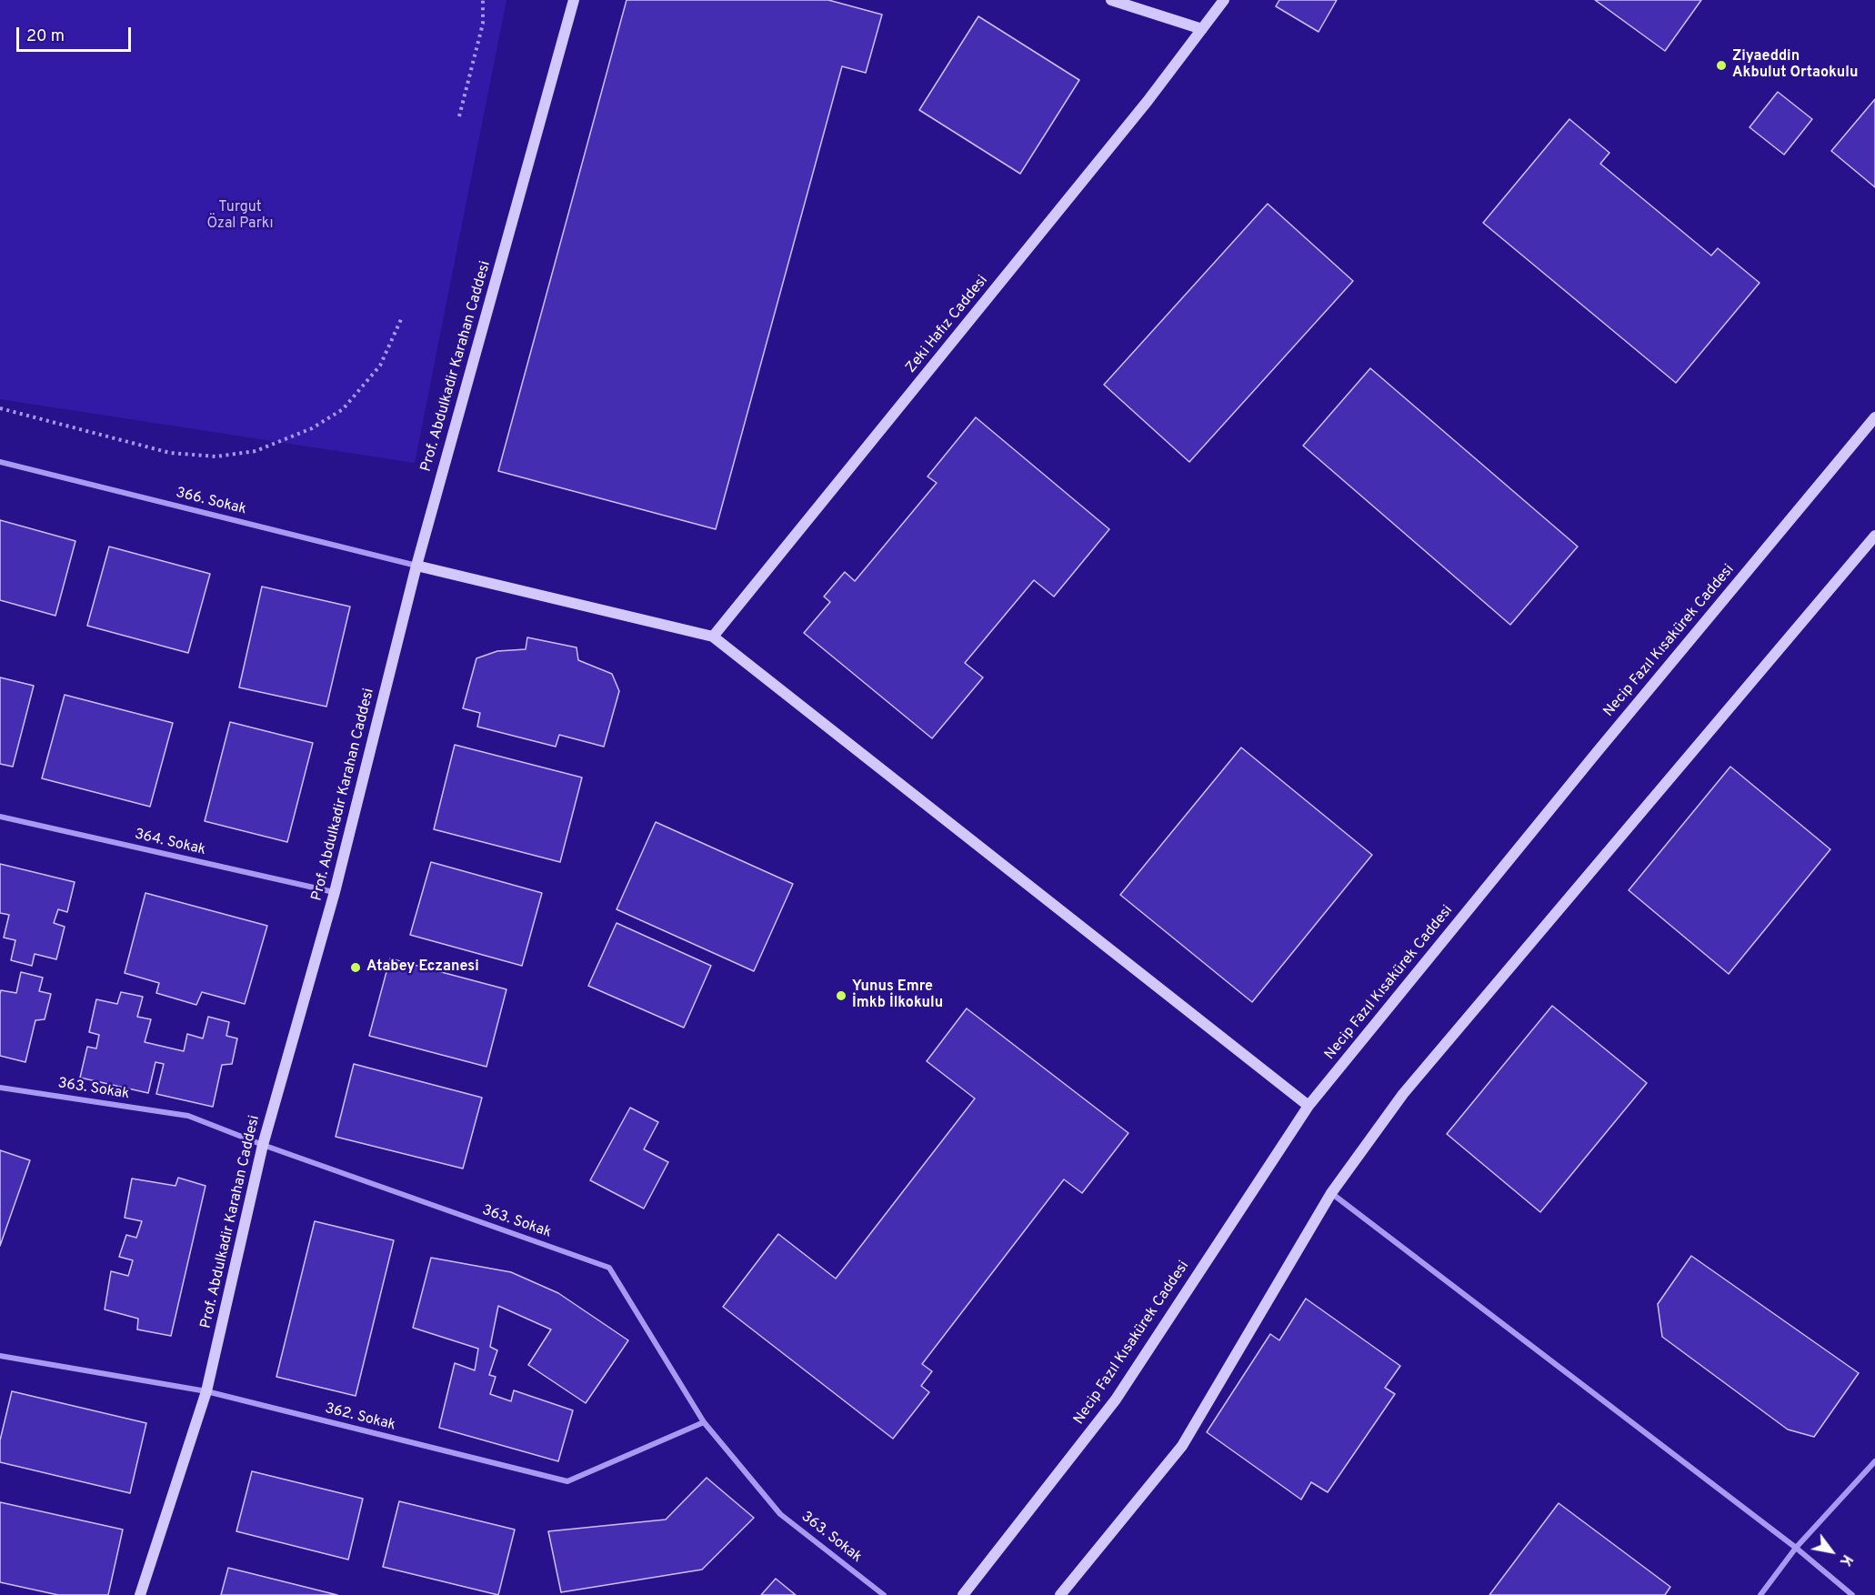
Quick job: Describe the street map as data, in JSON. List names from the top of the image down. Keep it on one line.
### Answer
{"streets":{"main road":["Zeki Hafız Caddesi","Prof. Abdulkadir Karahan Caddesi","Necip Fazıl Kısakürek Caddesi"],"street":["366. Sokak","364. Sokak","363. Sokak","362. Sokak"]},"crossings":[["Prof. Abdulkadir Karahan Caddesi","366. Sokak"],["Prof. Abdulkadir Karahan Caddesi","364. Sokak"],["Prof. Abdulkadir Karahan Caddesi","363. Sokak"],["Prof. Abdulkadir Karahan Caddesi","362. Sokak"],["363. Sokak","362. Sokak"]],"parks":["Turgut Özal Parkı"],"places":["Ziyaeddin Akbulut Ortaokulu","Atabey Eczanesi","Yunus Emre İmkb İlkokulu"],"scale_bar":"20 m","north":"bottom right"}
